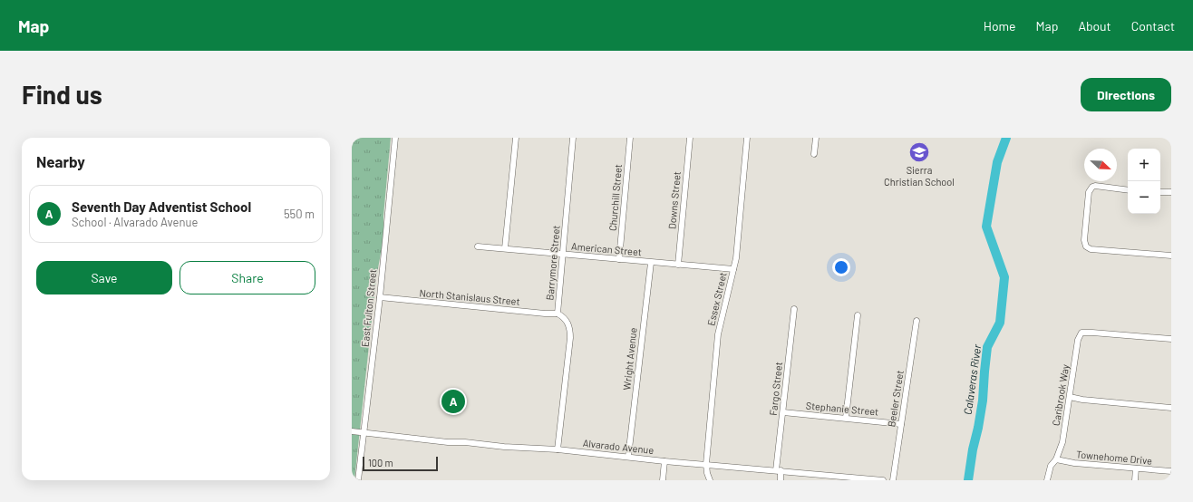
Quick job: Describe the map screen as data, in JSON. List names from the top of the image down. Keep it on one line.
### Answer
{"streets":{"street":["Churchill Street","Downs Street","American Street","Barrymore Street","North Stanislaus Street","Essex Street","East Fulton Street","Wright Avenue","Fargo Street","Caribrook Way","Beeler Street","Stephanie Street","Alvarado Avenue","Townehome Drive"]},"crossings":[["Churchill Street","American Street"],["Downs Street","American Street"],["American Street","Barrymore Street"],["American Street","Essex Street"],["American Street","Wright Avenue"],["Barrymore Street","North Stanislaus Street"],["Barrymore Street","Alvarado Avenue"],["North Stanislaus Street","East Fulton Street"],["Essex Street","Alvarado Avenue"],["East Fulton Street","Alvarado Avenue"],["Wright Avenue","Alvarado Avenue"],["Fargo Street","Stephanie Street"],["Fargo Street","Alvarado Avenue"],["Caribrook Way","Townehome Drive"],["Beeler Street","Stephanie Street"]],"water":["Calaveras River"],"places":{"school or university":["Sierra Christian School"]},"scale_bar":"100 m","north":"bottom right","page":{"header":"Map","nav":["Home","Map","About","Contact"],"buttons":["Directions",["Save","Share"]],"title":"Find us","heading":"Nearby","map_buttons":["+","−"],"list":[{"mark":"A","name":"Seventh Day Adventist School","note":"School · Alvarado Avenue","value":"550 m"}],"pins":"A","scale":"100 m"}}
